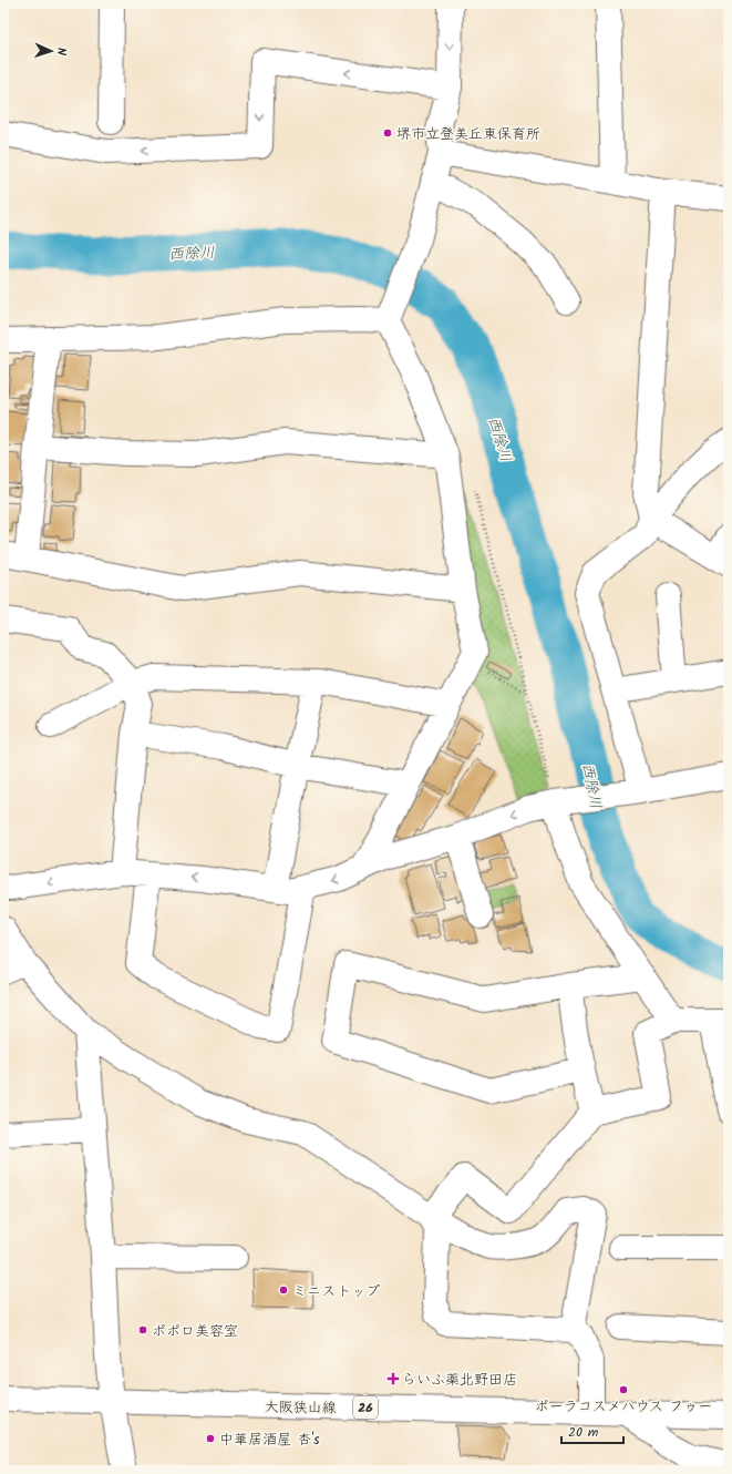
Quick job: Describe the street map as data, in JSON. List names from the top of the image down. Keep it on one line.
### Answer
{"streets":{"street":["大阪狭山線","26"]},"water":["西除川"],"places":{"other":["堺市立登美丘東保育所","ミニストップ","ポポロ美容室","ポーラコスメハウス フゥー","中華居酒屋 杏's"],"health":["らいふ薬北野田店"]},"scale_bar":"20 m","north":"right"}
